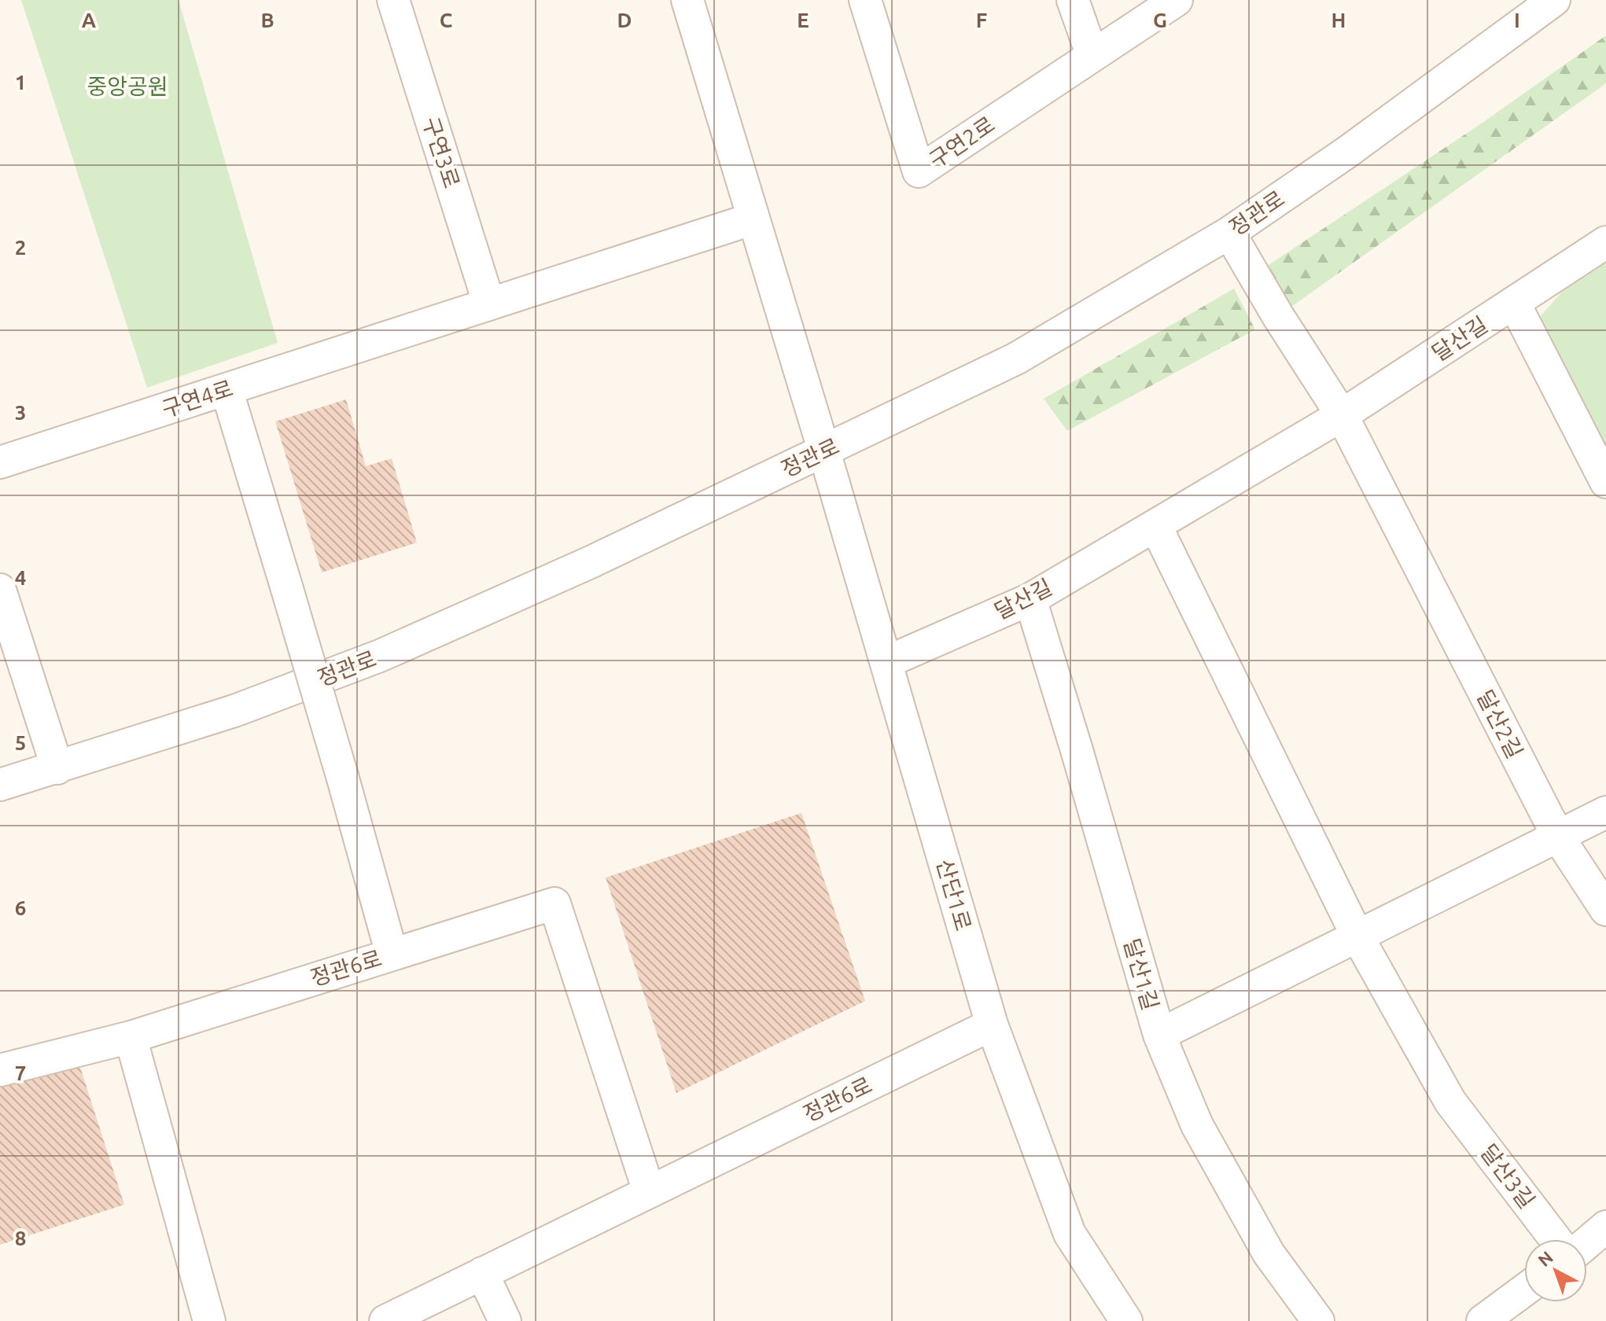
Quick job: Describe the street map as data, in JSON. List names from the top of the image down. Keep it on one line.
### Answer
{"streets":{"street":["구연2로","구연3로","정관로","달산길","구연4로","달산2길","산단1로","정관6로","달산1길","달산3길"]},"crossings":[["구연3로","구연4로"],["정관로","산단1로"],["달산길","달산2길"],["달산길","산단1로"],["달산길","달산1길"],["산단1로","정관6로"]],"parks":["중앙공원"],"north":"top left","grid":{"columns":["A","B","C","D","E","F","G","H","I"],"rows":["1","2","3","4","5","6","7","8"]}}
